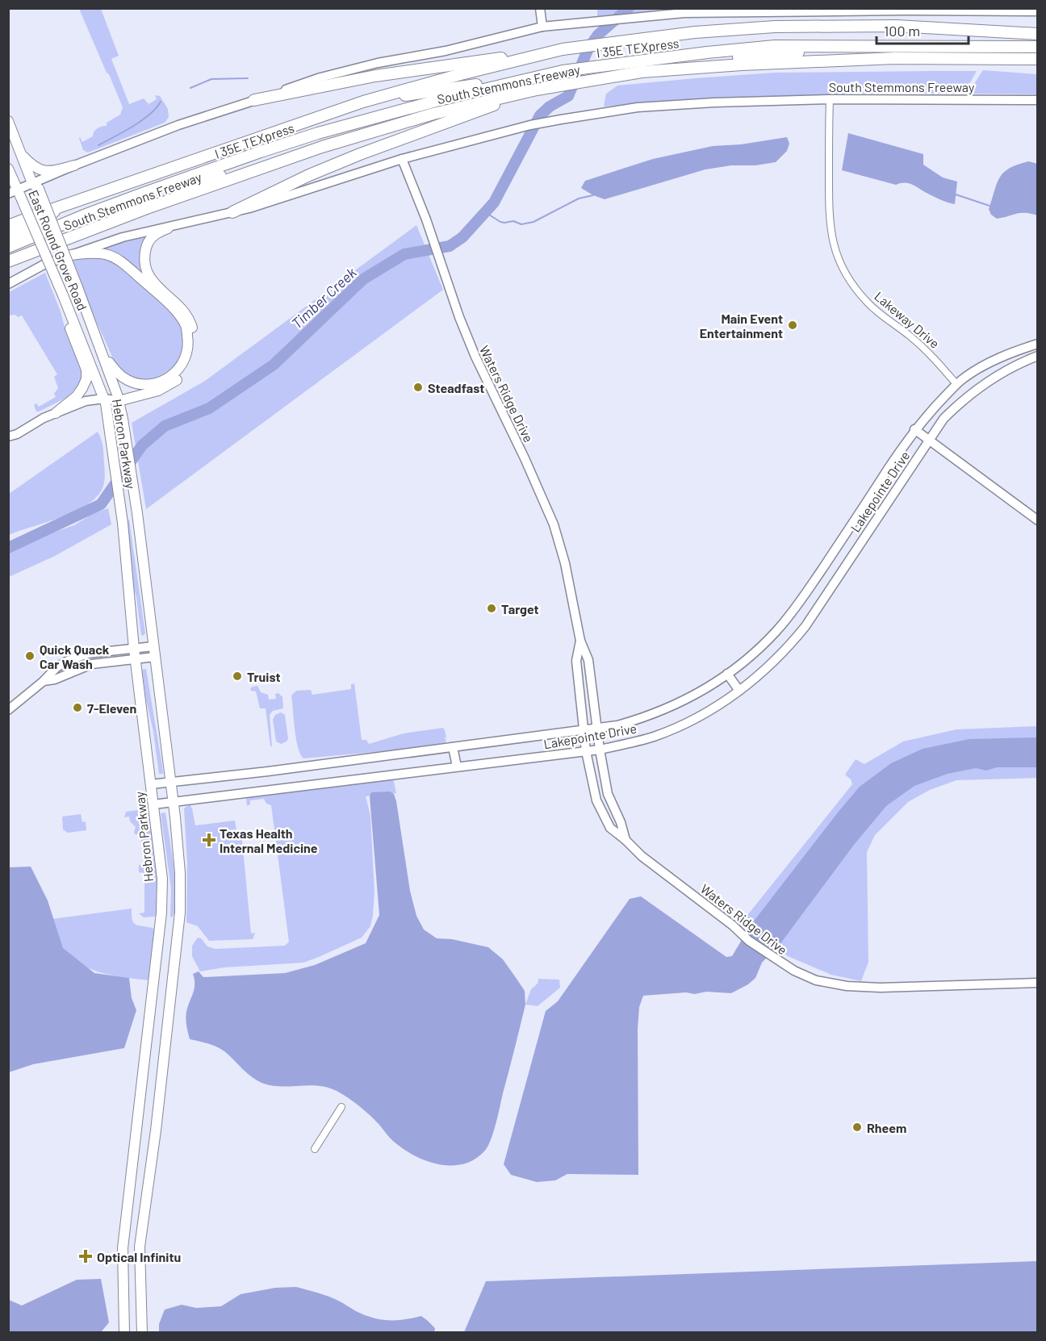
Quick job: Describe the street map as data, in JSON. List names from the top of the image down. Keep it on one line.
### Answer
{"streets":{"highway":["I 35E TEXpress","South Stemmons Freeway"],"main road":["East Round Grove Road","Waters Ridge Drive","Hebron Parkway","Lakepointe Drive"],"street":["Lakeway Drive"]},"crossings":[["South Stemmons Freeway","Lakeway Drive"],["South Stemmons Freeway","Waters Ridge Drive"],["East Round Grove Road","Hebron Parkway"],["Lakeway Drive","Lakepointe Drive"],["Waters Ridge Drive","Lakepointe Drive"],["Hebron Parkway","Lakepointe Drive"]],"water":["Timber Creek"],"places":{"other":["Main Event Entertainment","Steadfast","Target","Quick Quack Car Wash","Truist","7-Eleven","Rheem"],"health":["Texas Health Internal Medicine","Optical Infinitu"]},"scale_bar":"100 m"}
